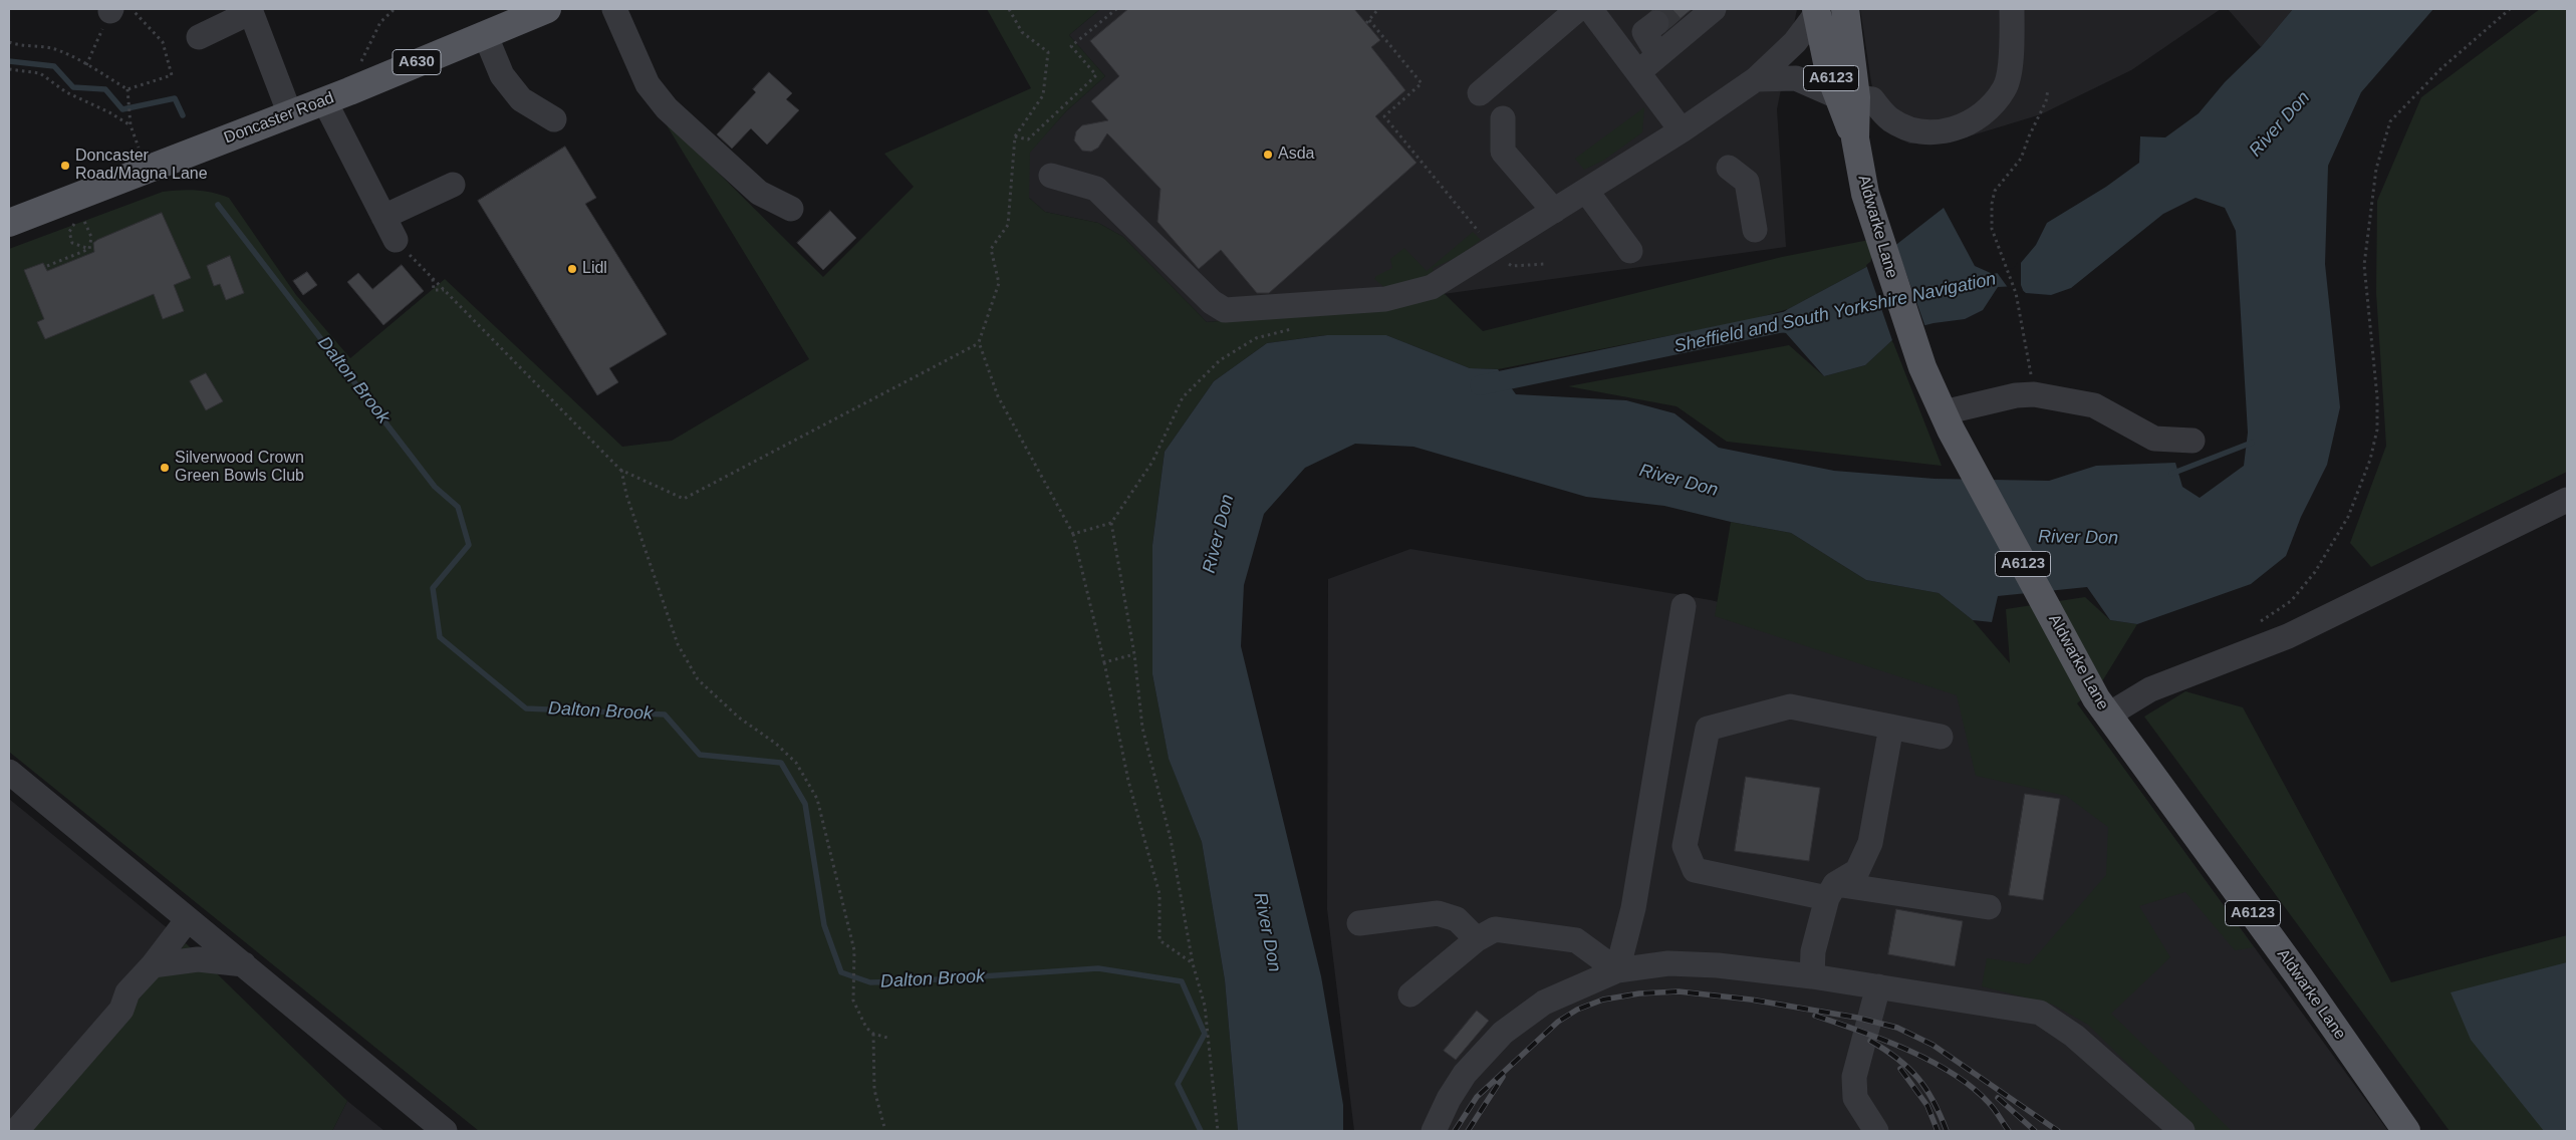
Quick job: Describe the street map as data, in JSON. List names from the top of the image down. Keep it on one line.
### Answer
{"streets":{"main road":["A630","A6123","Doncaster Road","Aldwarke Lane"]},"water":["River Don","Sheffield and South Yorkshire Navigation","Dalton Brook"],"places":["Asda","Doncaster Road/Magna Lane","Lidl","Silverwood Crown Green Bowls Club"]}
